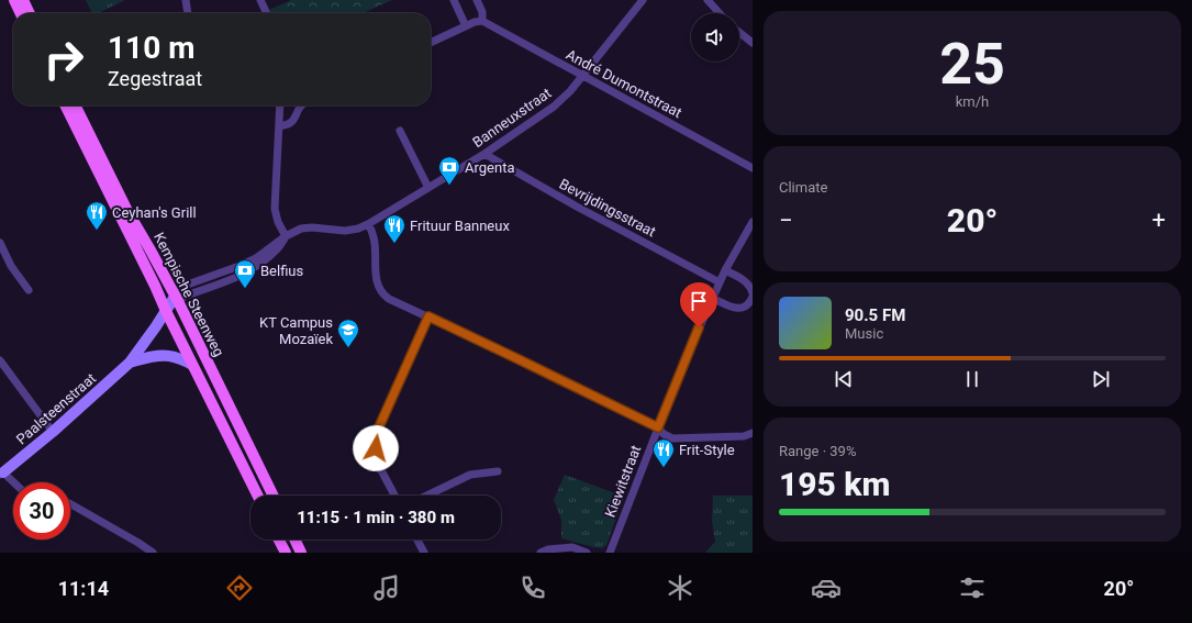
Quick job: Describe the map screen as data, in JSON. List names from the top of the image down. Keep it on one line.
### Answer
{"streets":{"main road":["Kempische Steenweg"],"street":["André Dumontstraat","Banneuxstraat","Bevrijdingsstraat","Paalsteenstraat","Kiewitstraat"]},"crossings":[["André Dumontstraat","Banneuxstraat"],["Banneuxstraat","Bevrijdingsstraat"],["Banneuxstraat","Kempische Steenweg"],["Banneuxstraat","Paalsteenstraat"],["Bevrijdingsstraat","Kiewitstraat"],["Kempische Steenweg","Paalsteenstraat"]],"places":{"bank":["Argenta","Belfius"],"restaurant":["Ceyhan's Grill","Frituur Banneux","Frit-Style"],"school or university":["KT Campus Mozaïek"]},"page":{"tile":[["25","km/h"],"Climate",["Range · 39%","195 km"]],"turn":["110 m","Zegestraat"],"heat":["−","20°","+"],"song":["90.5 FM","Music"],"limit":"30","trip":"11:15 · 1 min · 380 m","tabs":["11:14","20°"]}}
